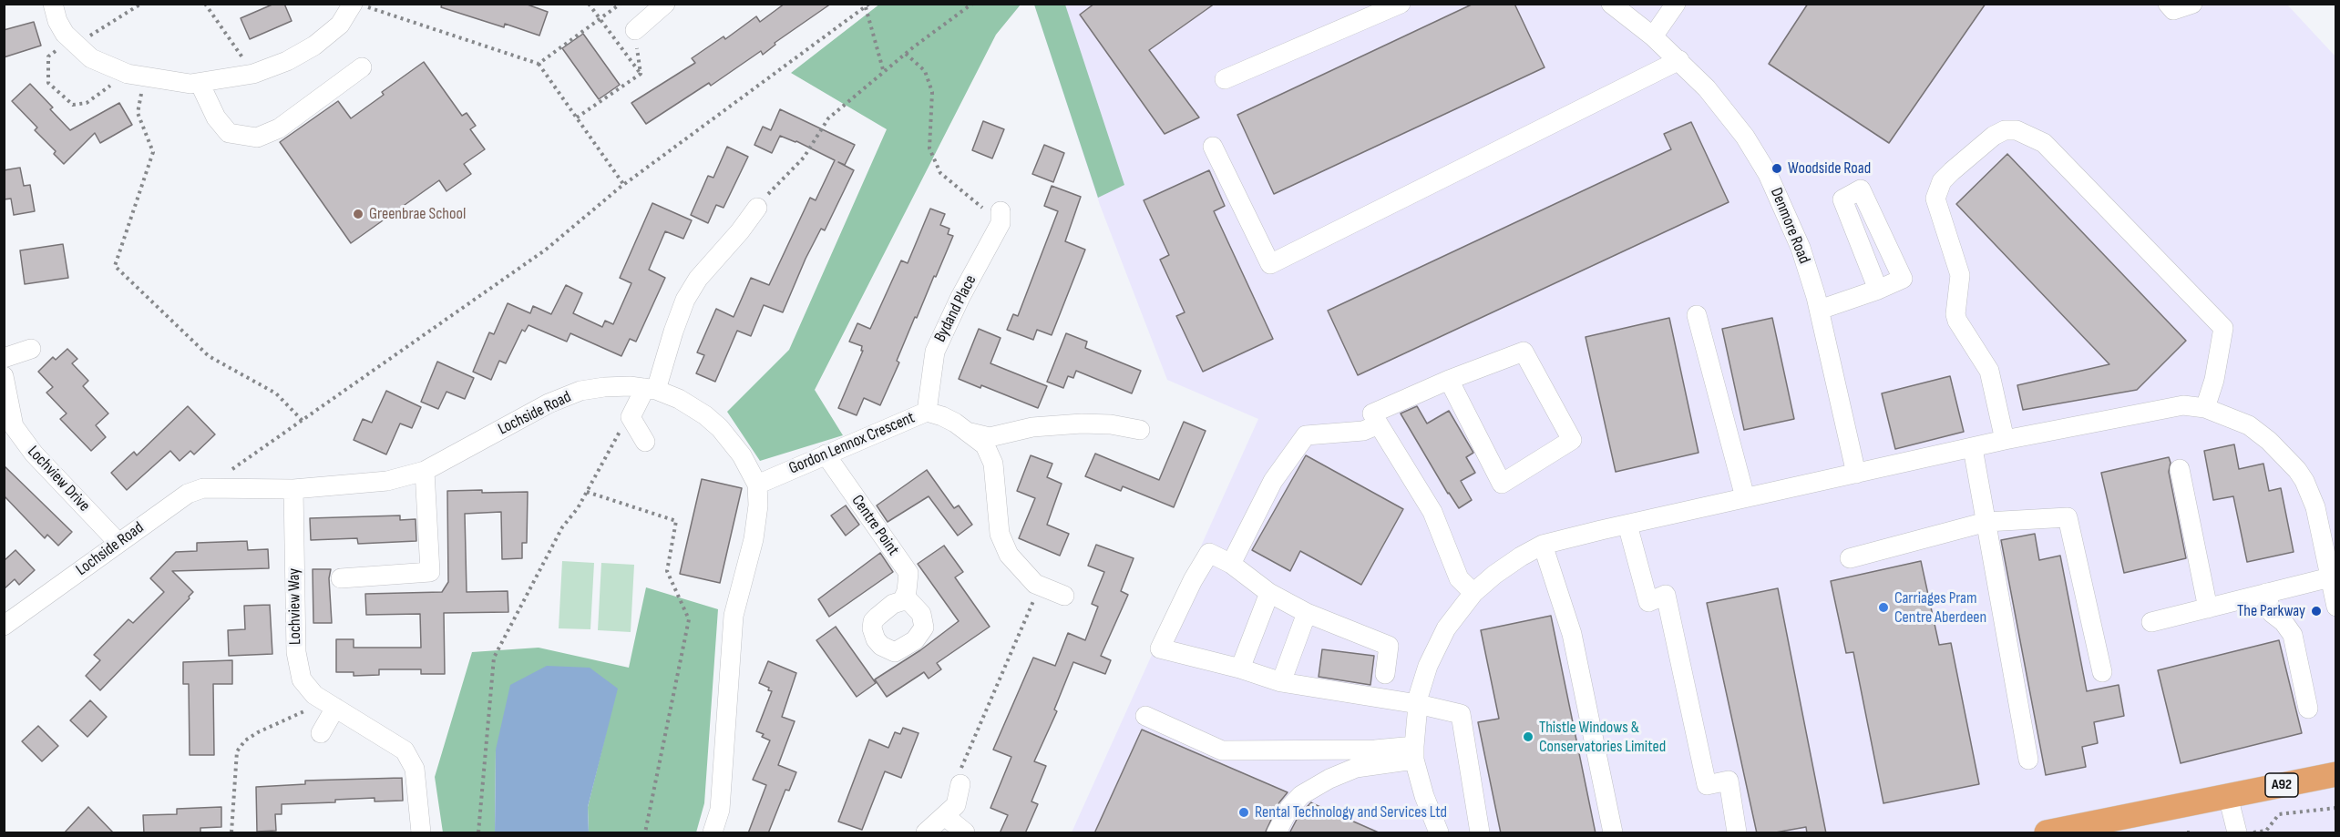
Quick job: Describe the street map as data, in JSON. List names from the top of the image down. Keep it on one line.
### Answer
{"streets":{"main road":["A92"],"street":["Denmore Road","Bydand Place","Lochside Road","Gordon Lennox Crescent","Lochview Drive","Centre Point","Lochview Way"]},"crossings":[["Bydand Place","Gordon Lennox Crescent"],["Lochside Road","Gordon Lennox Crescent"],["Lochside Road","Lochview Drive"],["Lochside Road","Lochview Way"],["Gordon Lennox Crescent","Centre Point"]],"places":["Woodside Road","Greenbrae School","Carriages Pram Centre Aberdeen","The Parkway","Thistle Windows & Conservatories Limited","Rental Technology and Services Ltd"]}
